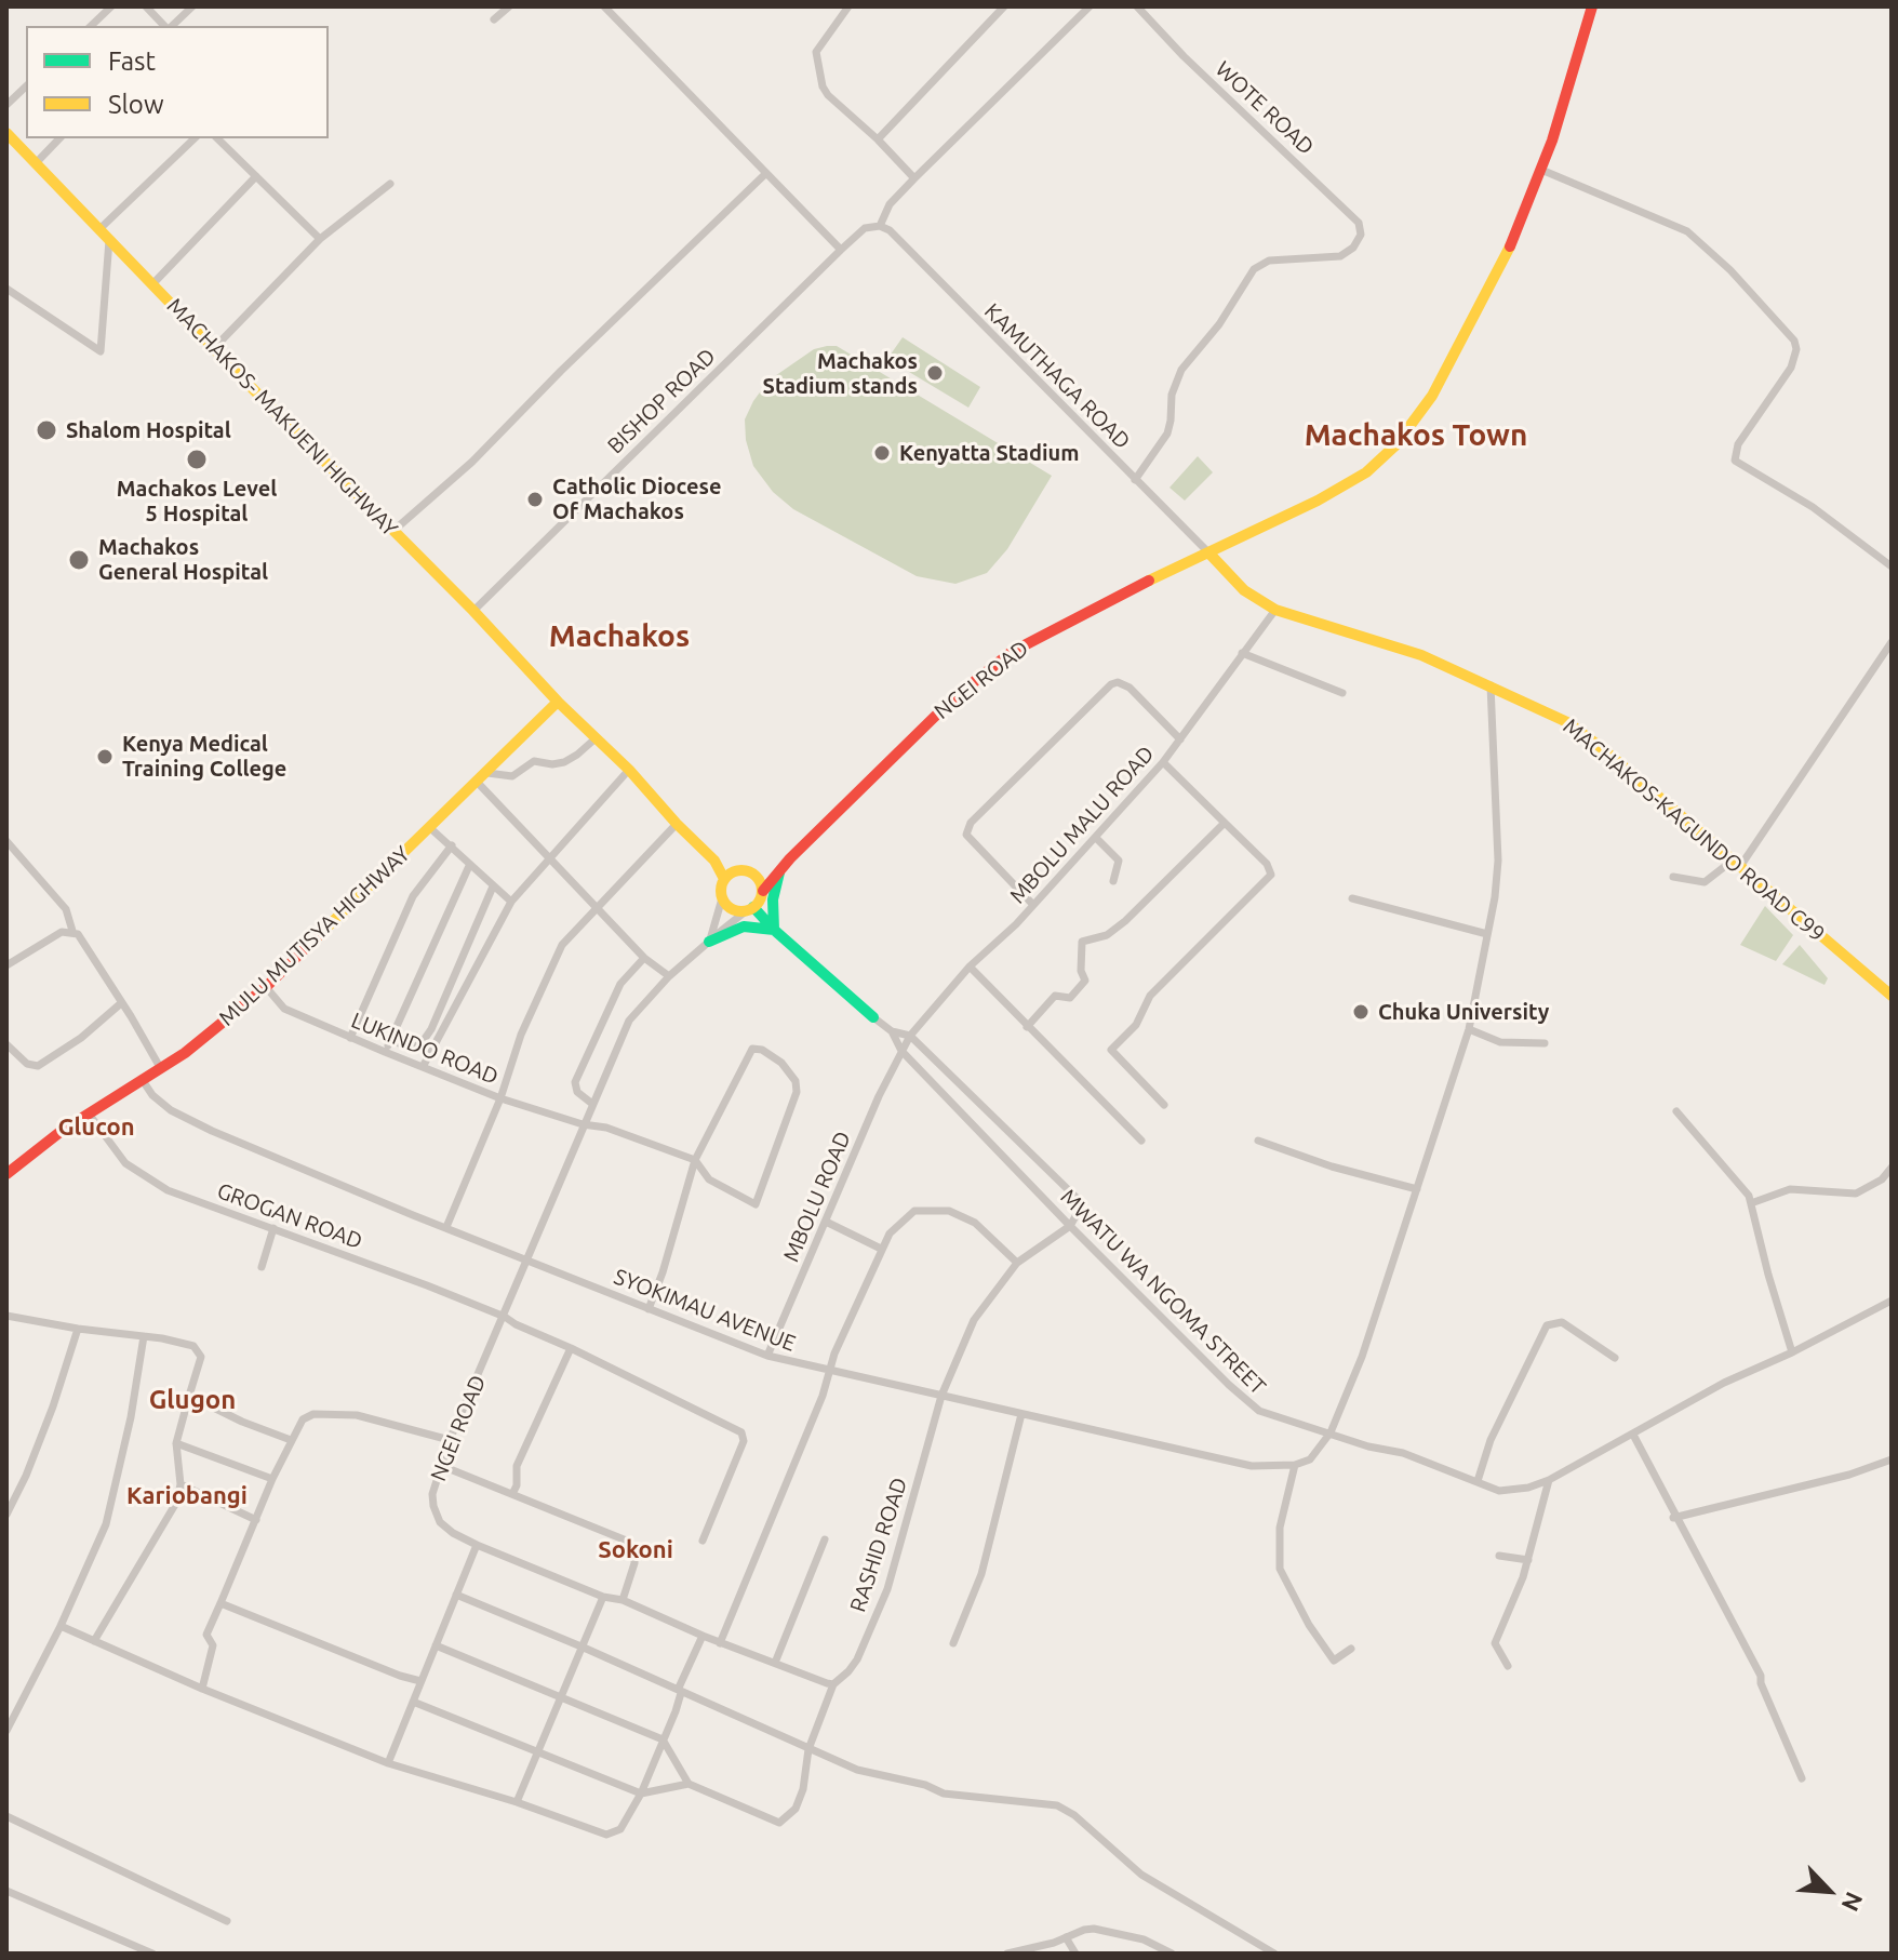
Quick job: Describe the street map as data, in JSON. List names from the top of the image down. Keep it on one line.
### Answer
{"streets":{"main road":["MACHAKOS- MAKUENI HIGHWAY","NGEI ROAD","MACHAKOS-KAGUNDO ROAD C99","MULU MUTISYA HIGHWAY"],"street":["WOTE ROAD","KAMUTHAGA ROAD","BISHOP ROAD","MBOLU MALU ROAD","LUKINDO ROAD","MBOLU ROAD","GROGAN ROAD","MWATU WA NGOMA STREET","SYOKIMAU AVENUE","RASHID ROAD"]},"crossings":[["WOTE ROAD","KAMUTHAGA ROAD"],["KAMUTHAGA ROAD","BISHOP ROAD"],["KAMUTHAGA ROAD","NGEI ROAD"],["KAMUTHAGA ROAD","MACHAKOS-KAGUNDO ROAD C99"],["BISHOP ROAD","MACHAKOS- MAKUENI HIGHWAY"],["MACHAKOS- MAKUENI HIGHWAY","MULU MUTISYA HIGHWAY"],["NGEI ROAD","MACHAKOS-KAGUNDO ROAD C99"],["NGEI ROAD","LUKINDO ROAD"],["NGEI ROAD","GROGAN ROAD"],["NGEI ROAD","SYOKIMAU AVENUE"],["MBOLU MALU ROAD","MACHAKOS-KAGUNDO ROAD C99"],["MBOLU MALU ROAD","MBOLU ROAD"],["MBOLU MALU ROAD","MWATU WA NGOMA STREET"],["MULU MUTISYA HIGHWAY","LUKINDO ROAD"],["MULU MUTISYA HIGHWAY","GROGAN ROAD"],["MULU MUTISYA HIGHWAY","SYOKIMAU AVENUE"],["MBOLU ROAD","MWATU WA NGOMA STREET"],["MBOLU ROAD","SYOKIMAU AVENUE"],["MWATU WA NGOMA STREET","RASHID ROAD"],["SYOKIMAU AVENUE","RASHID ROAD"]],"districts":["Machakos Town","Machakos","Glucon","Glugon","Kariobangi","Sokoni"],"places":["Machakos Stadium stands","Shalom Hospital","Kenyatta Stadium","Machakos Level 5 Hospital","Catholic Diocese Of Machakos","Machakos General Hospital","Kenya Medical Training College","Chuka University"],"legend":["Fast","Slow"],"north":"bottom right"}
